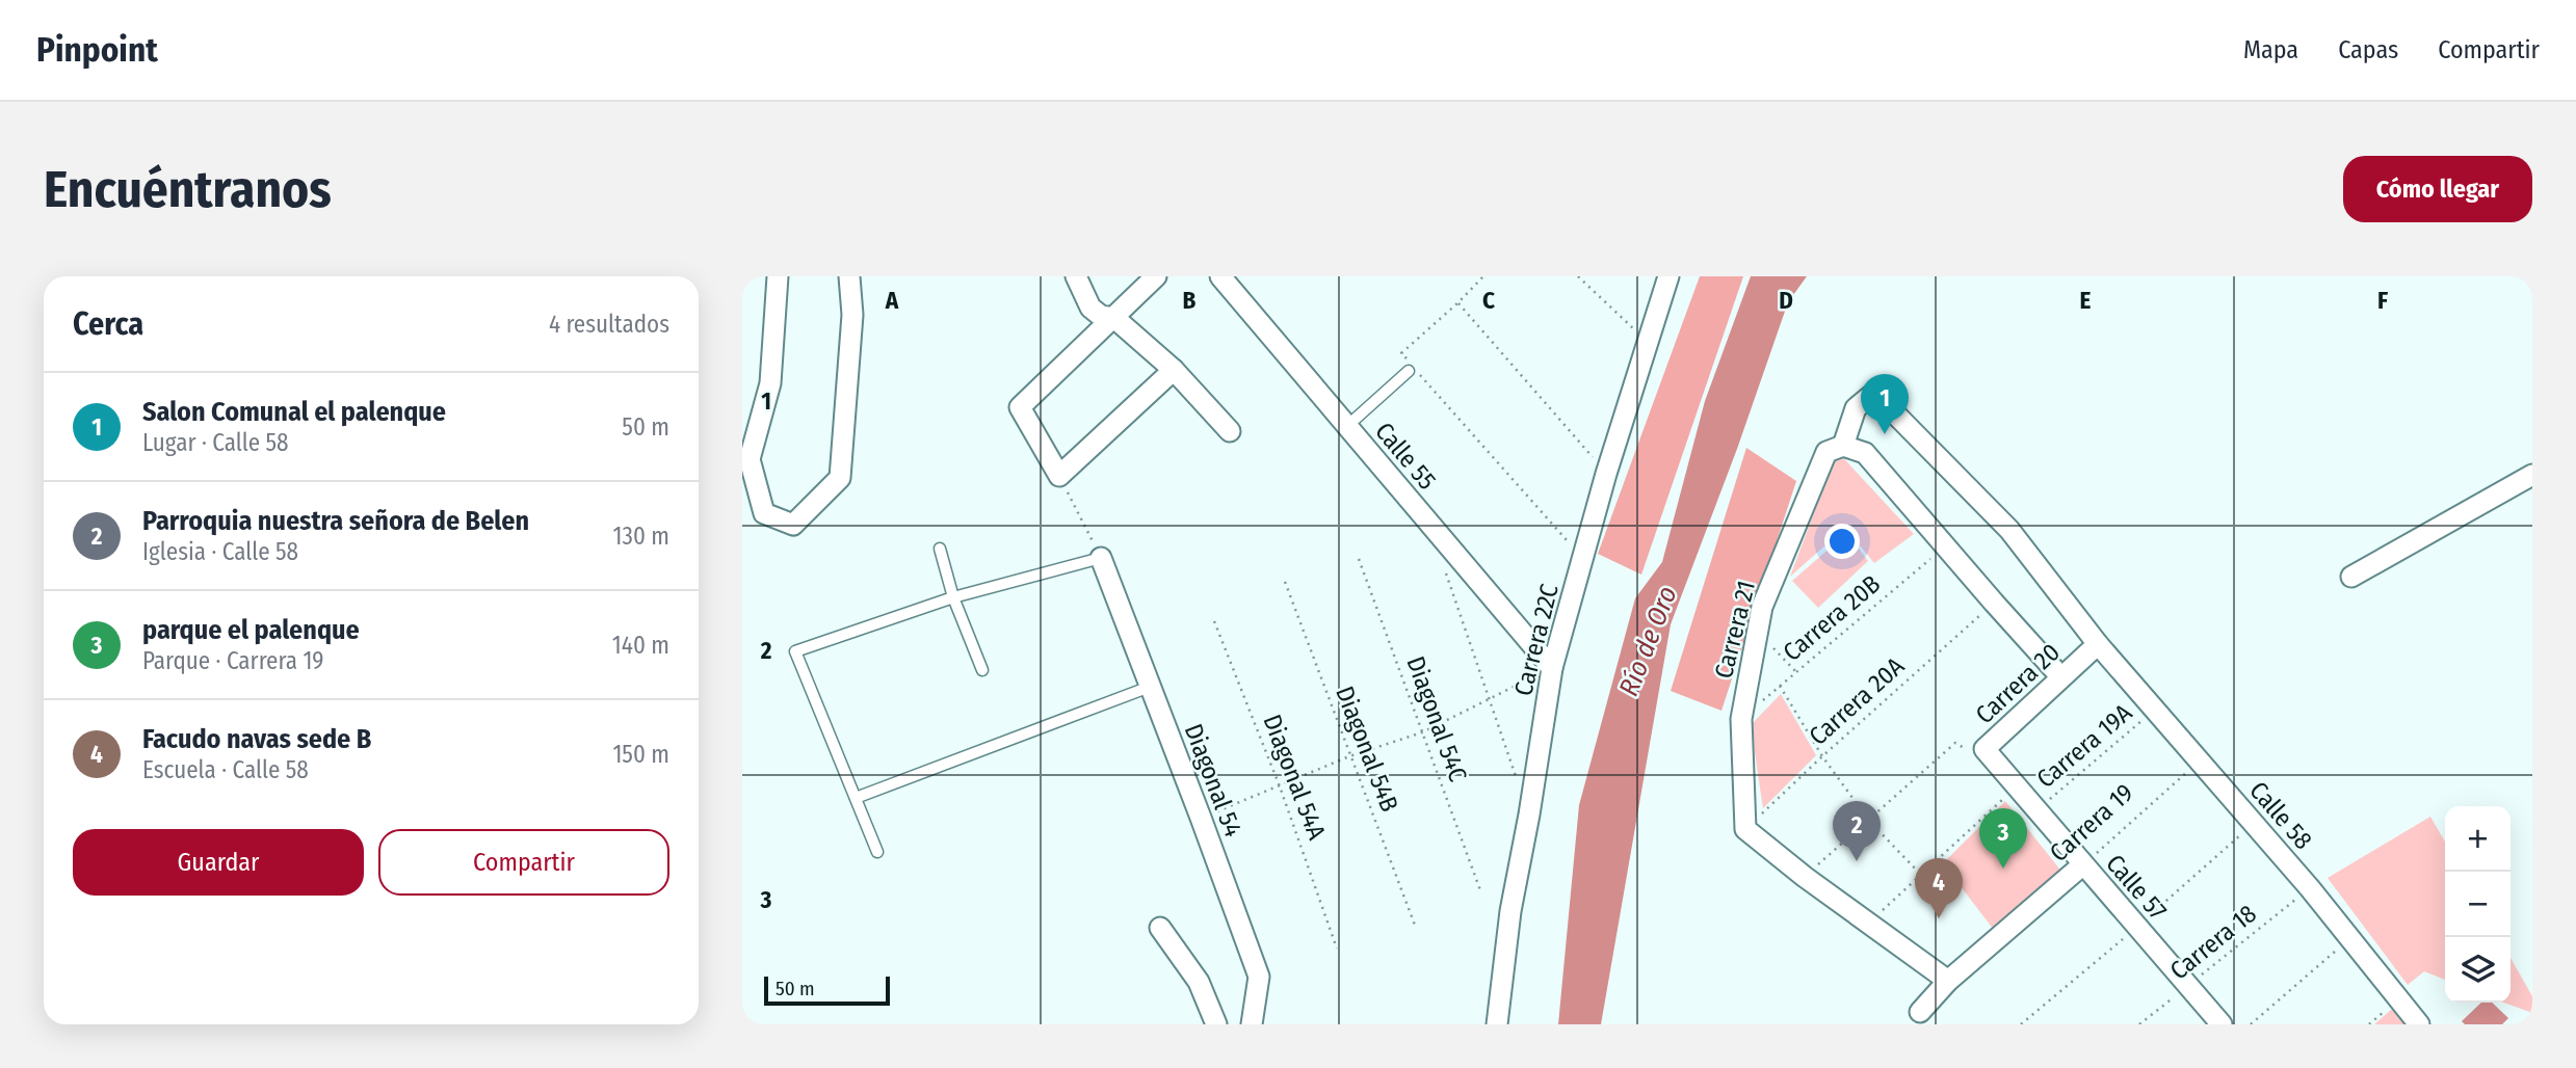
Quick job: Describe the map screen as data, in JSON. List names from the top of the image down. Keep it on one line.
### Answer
{"streets":{"street":["Calle 55","Carrera 21","Carrera 22C","Carrera 20","Diagonal 54","Calle 58","Carrera 19","Calle 57"],"path":["Carrera 20B","Carrera 20A","Diagonal 54C","Carrera 19A","Diagonal 54B","Diagonal 54A","Carrera 18"]},"crossings":[["Calle 55","Carrera 22C"],["Carrera 20B","Carrera 21"],["Carrera 21","Carrera 20"],["Carrera 21","Carrera 20A"],["Carrera 21","Calle 58"],["Carrera 20","Calle 58"],["Carrera 20","Calle 57"],["Carrera 19A","Calle 58"],["Carrera 19A","Calle 57"],["Calle 58","Carrera 19"],["Calle 58","Carrera 18"],["Carrera 19","Calle 57"],["Calle 57","Carrera 18"]],"water":["Río de Oro"],"scale_bar":"50 m","page":{"header":"Pinpoint","nav":["Mapa","Capas","Compartir"],"buttons":["Cómo llegar",["Guardar","Compartir"]],"title":"Encuéntranos","heading":["Cerca","4 resultados"],"list":[{"mark":"1","name":"Salon Comunal el palenque","note":"Lugar · Calle 58","value":"50 m"},{"mark":"2","name":"Parroquia nuestra señora de Belen","note":"Iglesia · Calle 58","value":"130 m"},{"mark":"3","name":"parque el palenque","note":"Parque · Carrera 19","value":"140 m"},{"mark":"4","name":"Facudo navas sede B","note":"Escuela · Calle 58","value":"150 m"}],"pins":["1","2","3","4"],"map_buttons":["+","−"],"scale":"50 m"},"grid":{"columns":["A","B","C","D","E","F"],"rows":["1","2","3"]}}
